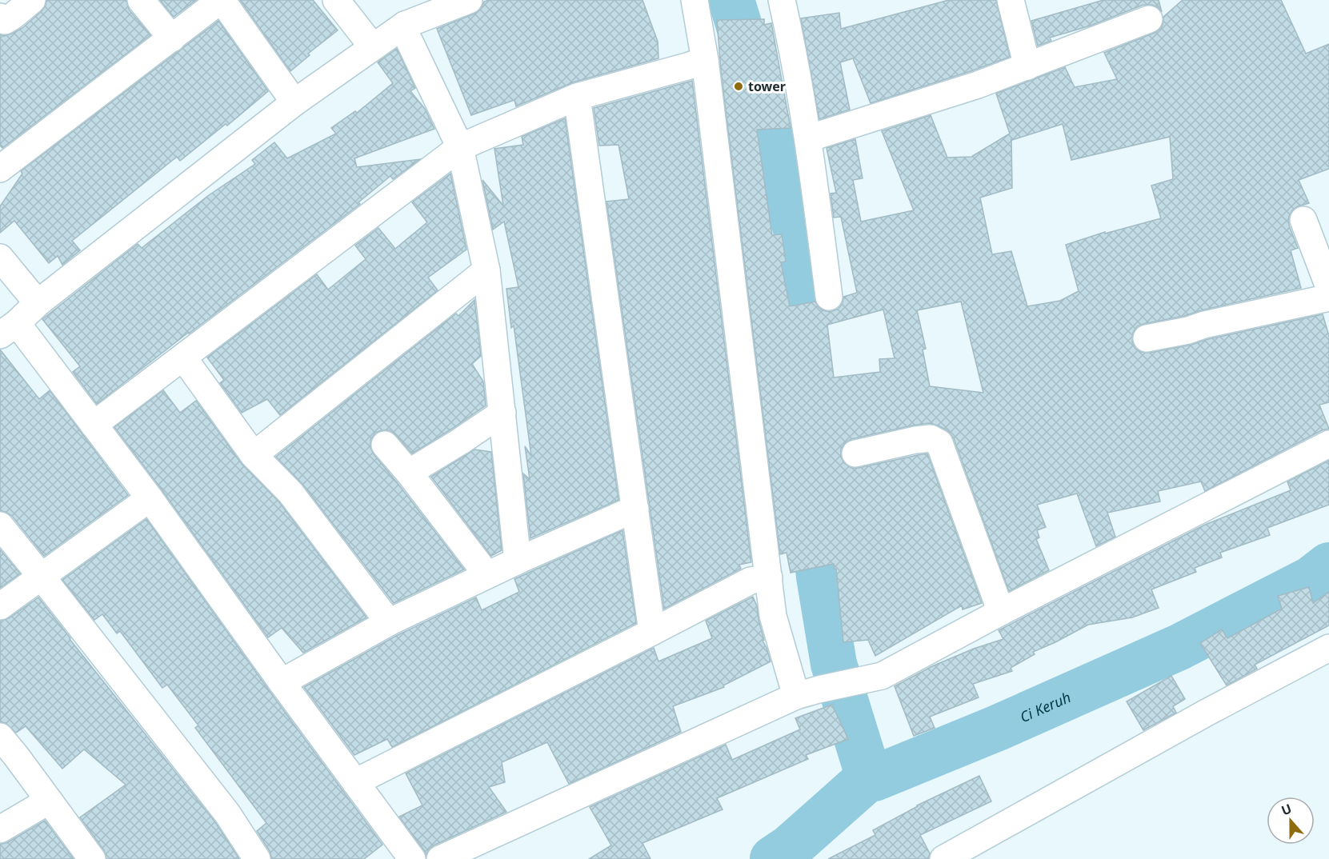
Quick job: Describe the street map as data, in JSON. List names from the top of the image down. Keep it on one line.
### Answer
{"water":["Ci Keruh"],"places":["tower"],"north":"top"}
